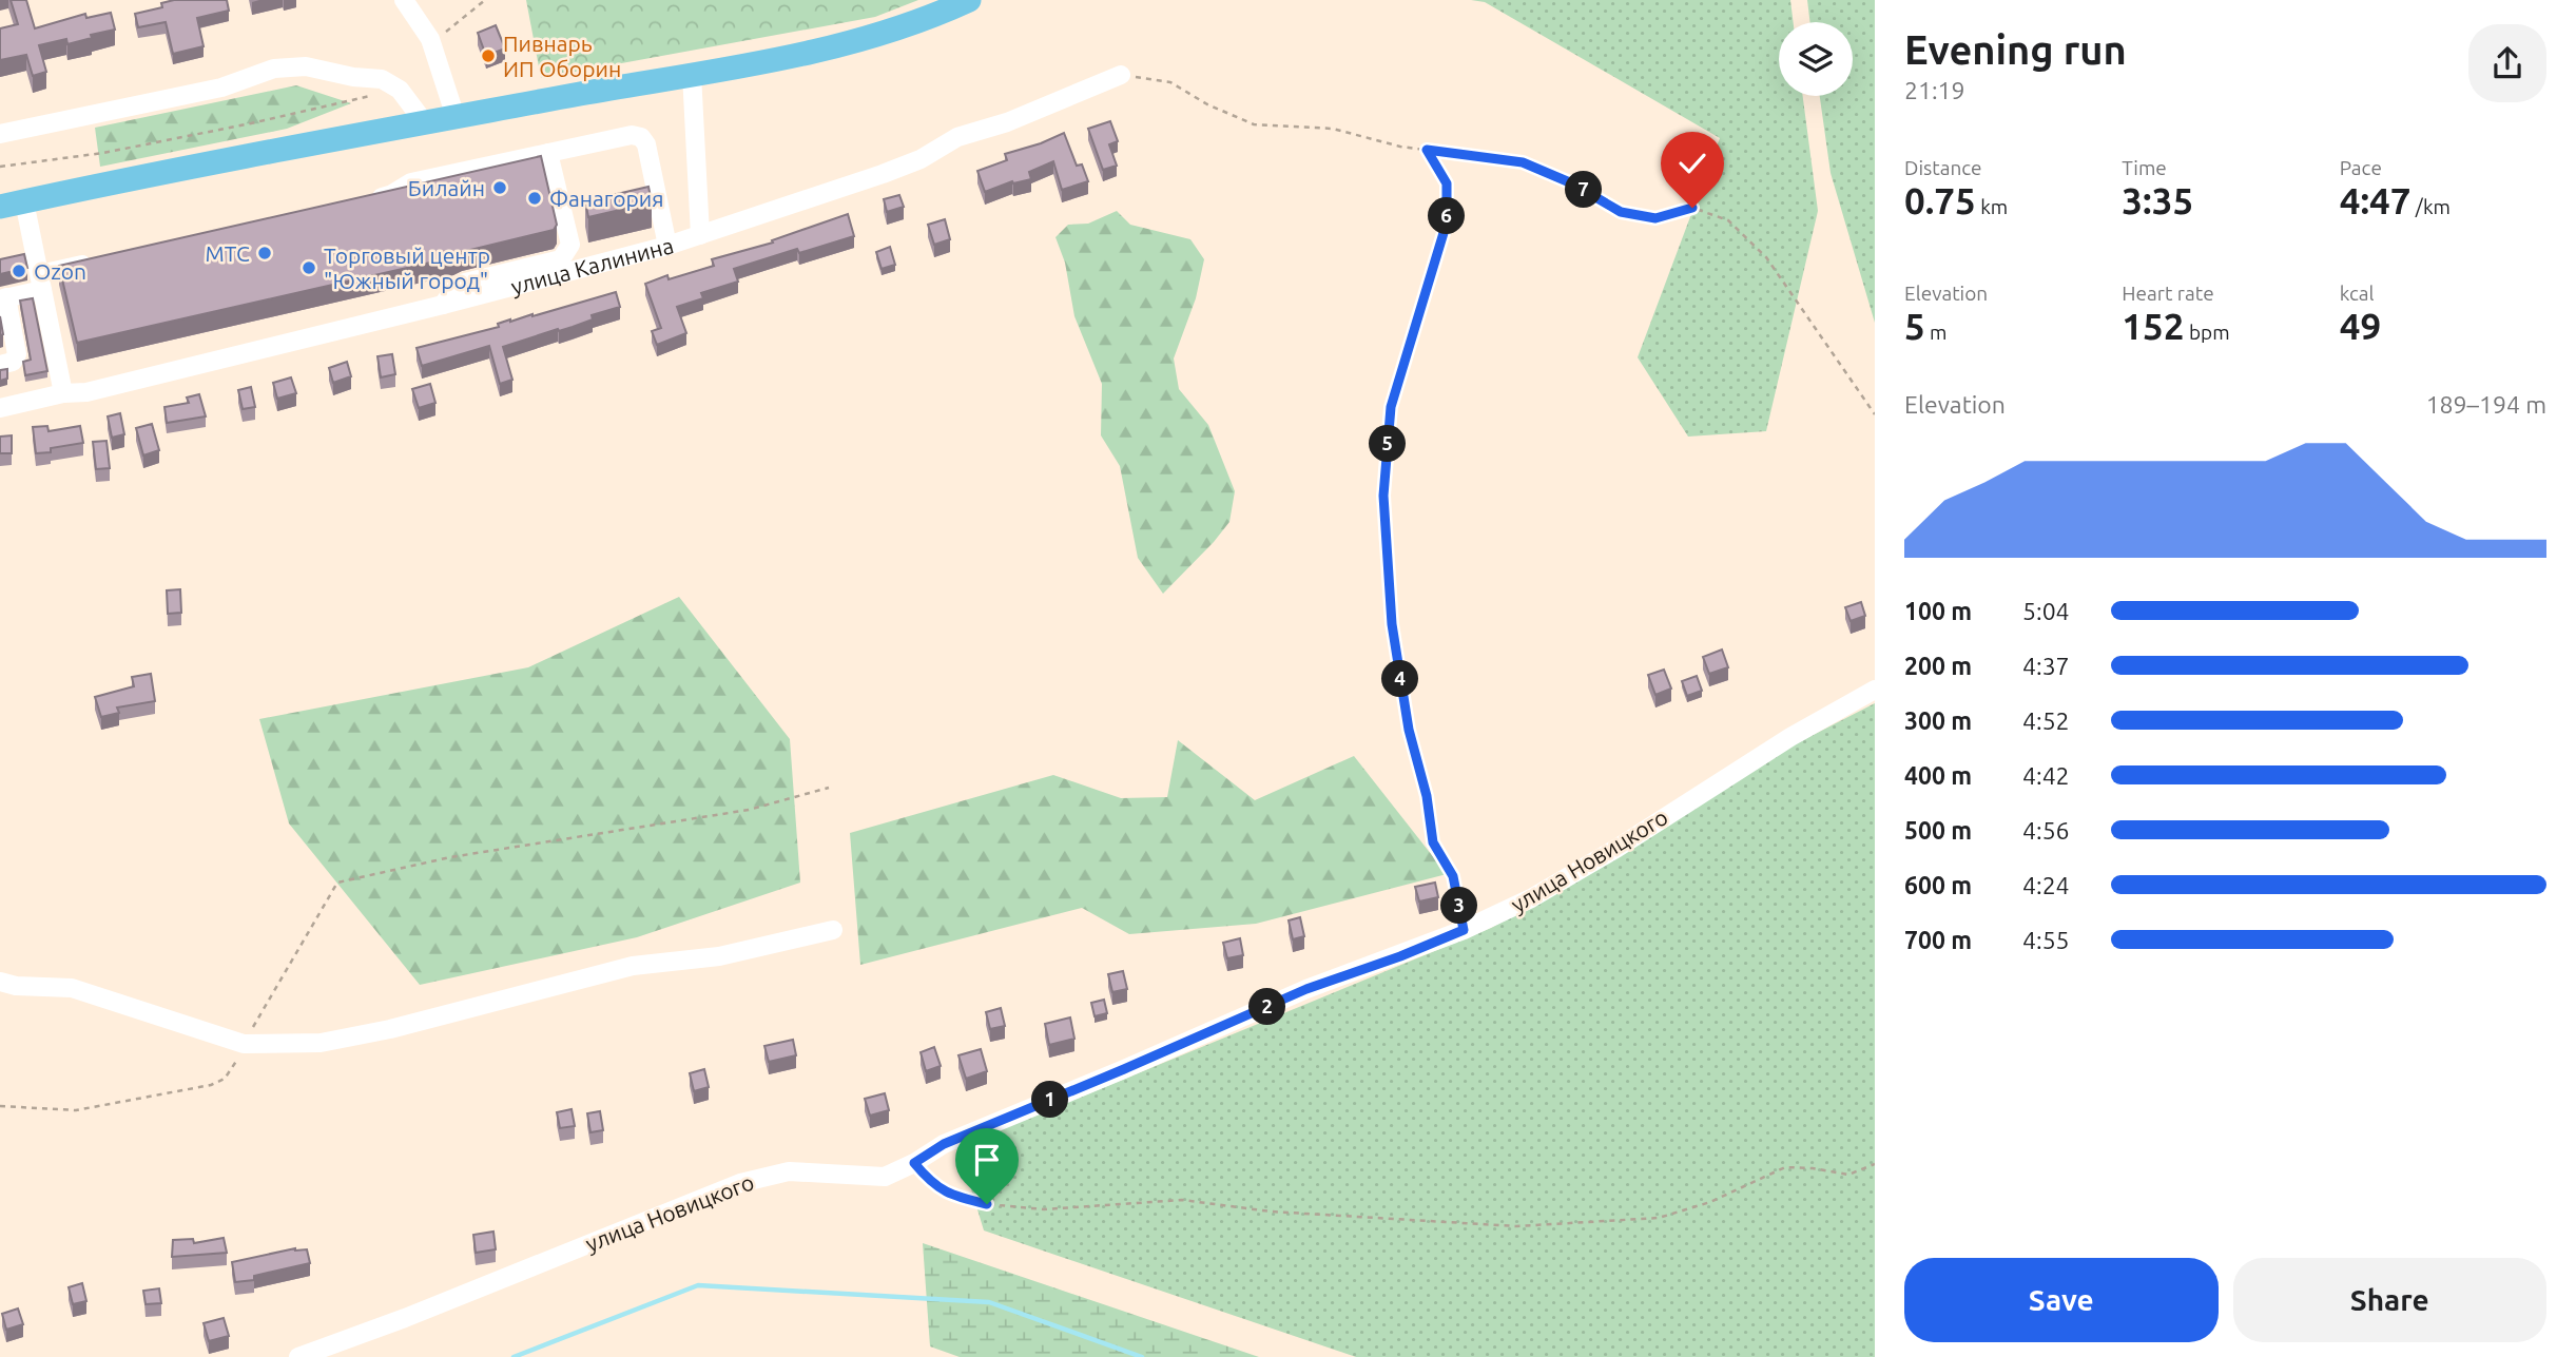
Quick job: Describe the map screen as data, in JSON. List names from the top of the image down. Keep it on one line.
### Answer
{"streets":{"street":["улица Калинина","улица Новицкого"]},"places":["Пивнарь ИП Оборин","Билайн","Фанагория","МТС","Торговый центр \"Южный город\"","Ozon"],"page":{"heading":["Evening run","21:19"],"stats":[["Distance","0.75 km"],["Time","3:35"],["Pace","4:47 /km"],["Elevation","5 m"],["Heart rate","152 bpm"],["kcal","49"]],"pins":["7","6","5","4","3","2","1"],"chart":["Elevation","189–194 m"],"list":[{"name":"100 m","note":"5:04"},{"name":"200 m","note":"4:37"},{"name":"300 m","note":"4:52"},{"name":"400 m","note":"4:42"},{"name":"500 m","note":"4:56"},{"name":"600 m","note":"4:24"},{"name":"700 m","note":"4:55"}],"buttons":["Save","Share"]}}
